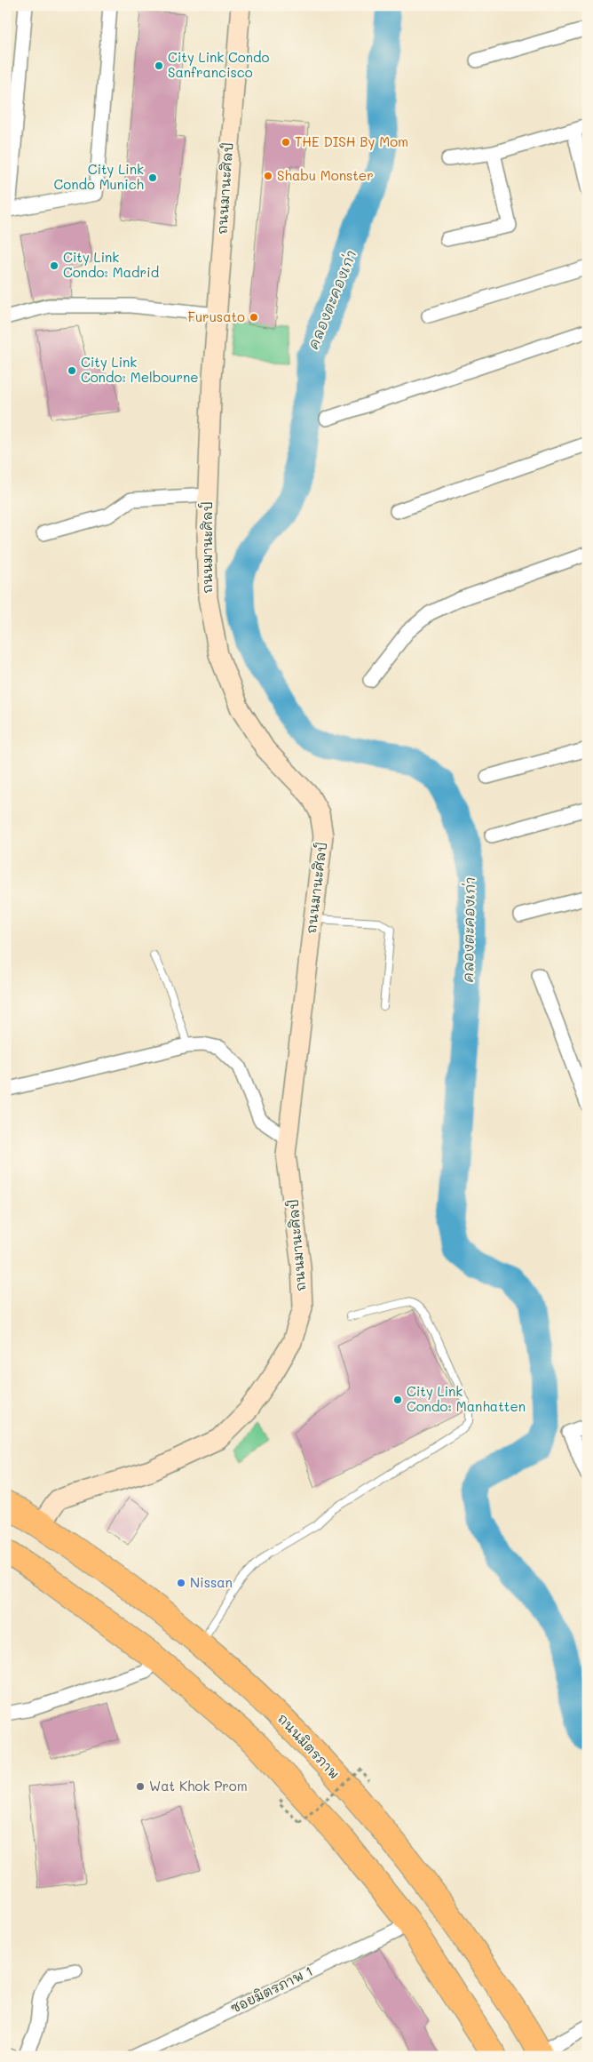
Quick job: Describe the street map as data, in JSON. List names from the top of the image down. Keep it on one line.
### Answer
{"streets":{"highway":["ถนนมิตรภาพ"],"street":["ถนนมานะศิลป์","ซอยมิตรภาพ 1"]},"crossings":[["ถนนมานะศิลป์","ถนนมิตรภาพ"]],"water":["คลองตะคองเก่า"],"places":["City Link Condo Sanfrancisco","THE DISH By Mom","Shabu Monster","City Link Condo Munich","City Link Condo: Madrid","Furusato","City Link Condo: Melbourne","City Link Condo: Manhatten","Nissan","Wat Khok Prom"]}
